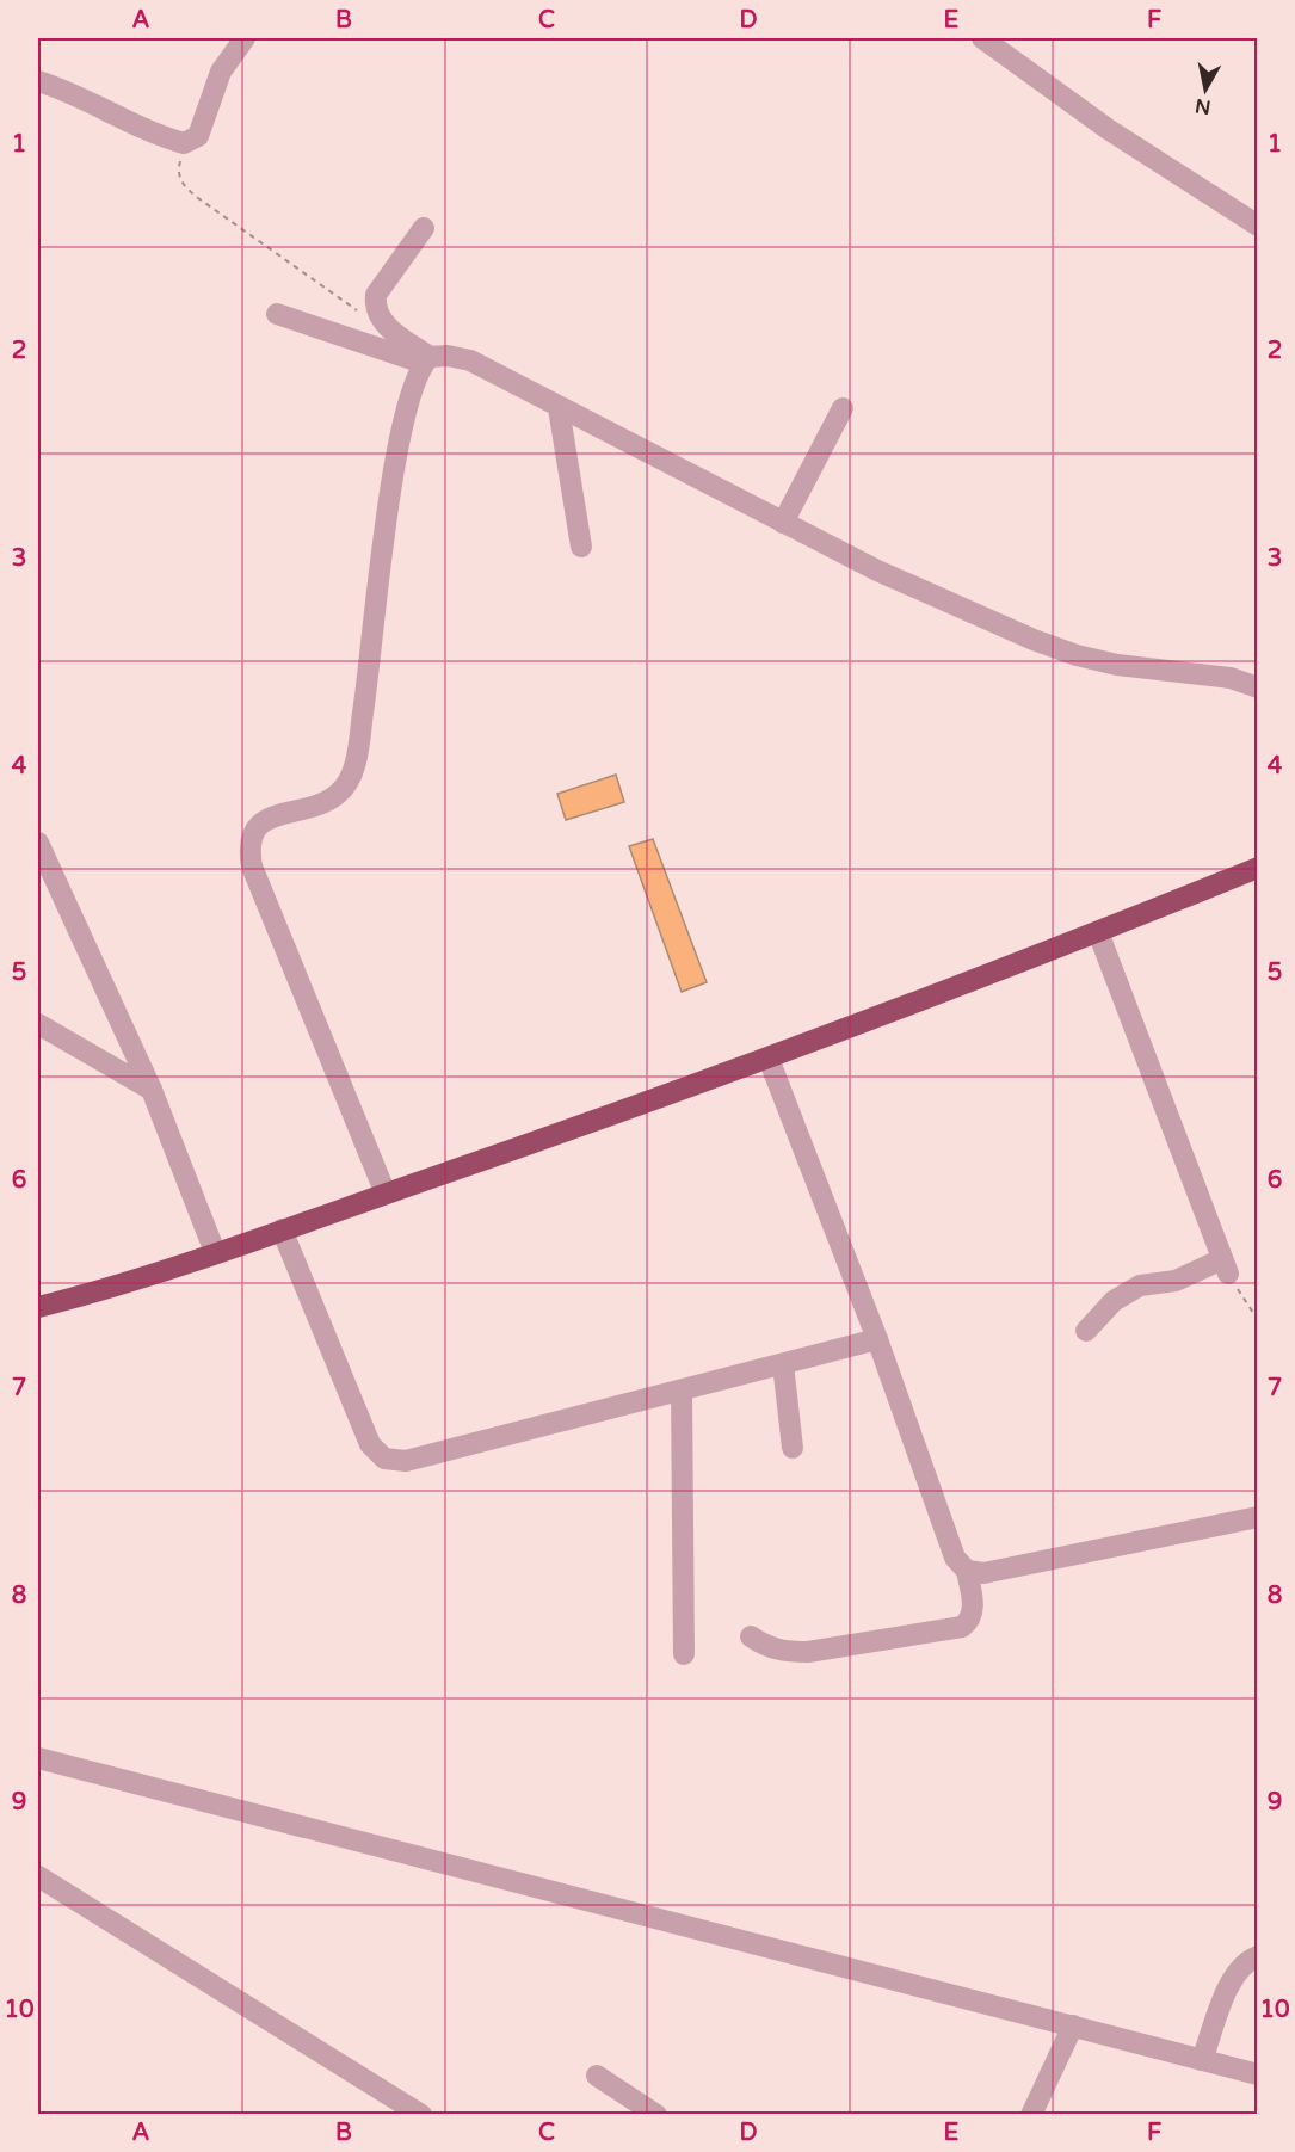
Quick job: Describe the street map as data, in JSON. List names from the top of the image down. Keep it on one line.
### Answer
{"north":"bottom","grid":{"columns":["A","B","C","D","E","F"],"rows":["1","2","3","4","5","6","7","8","9","10"]}}
